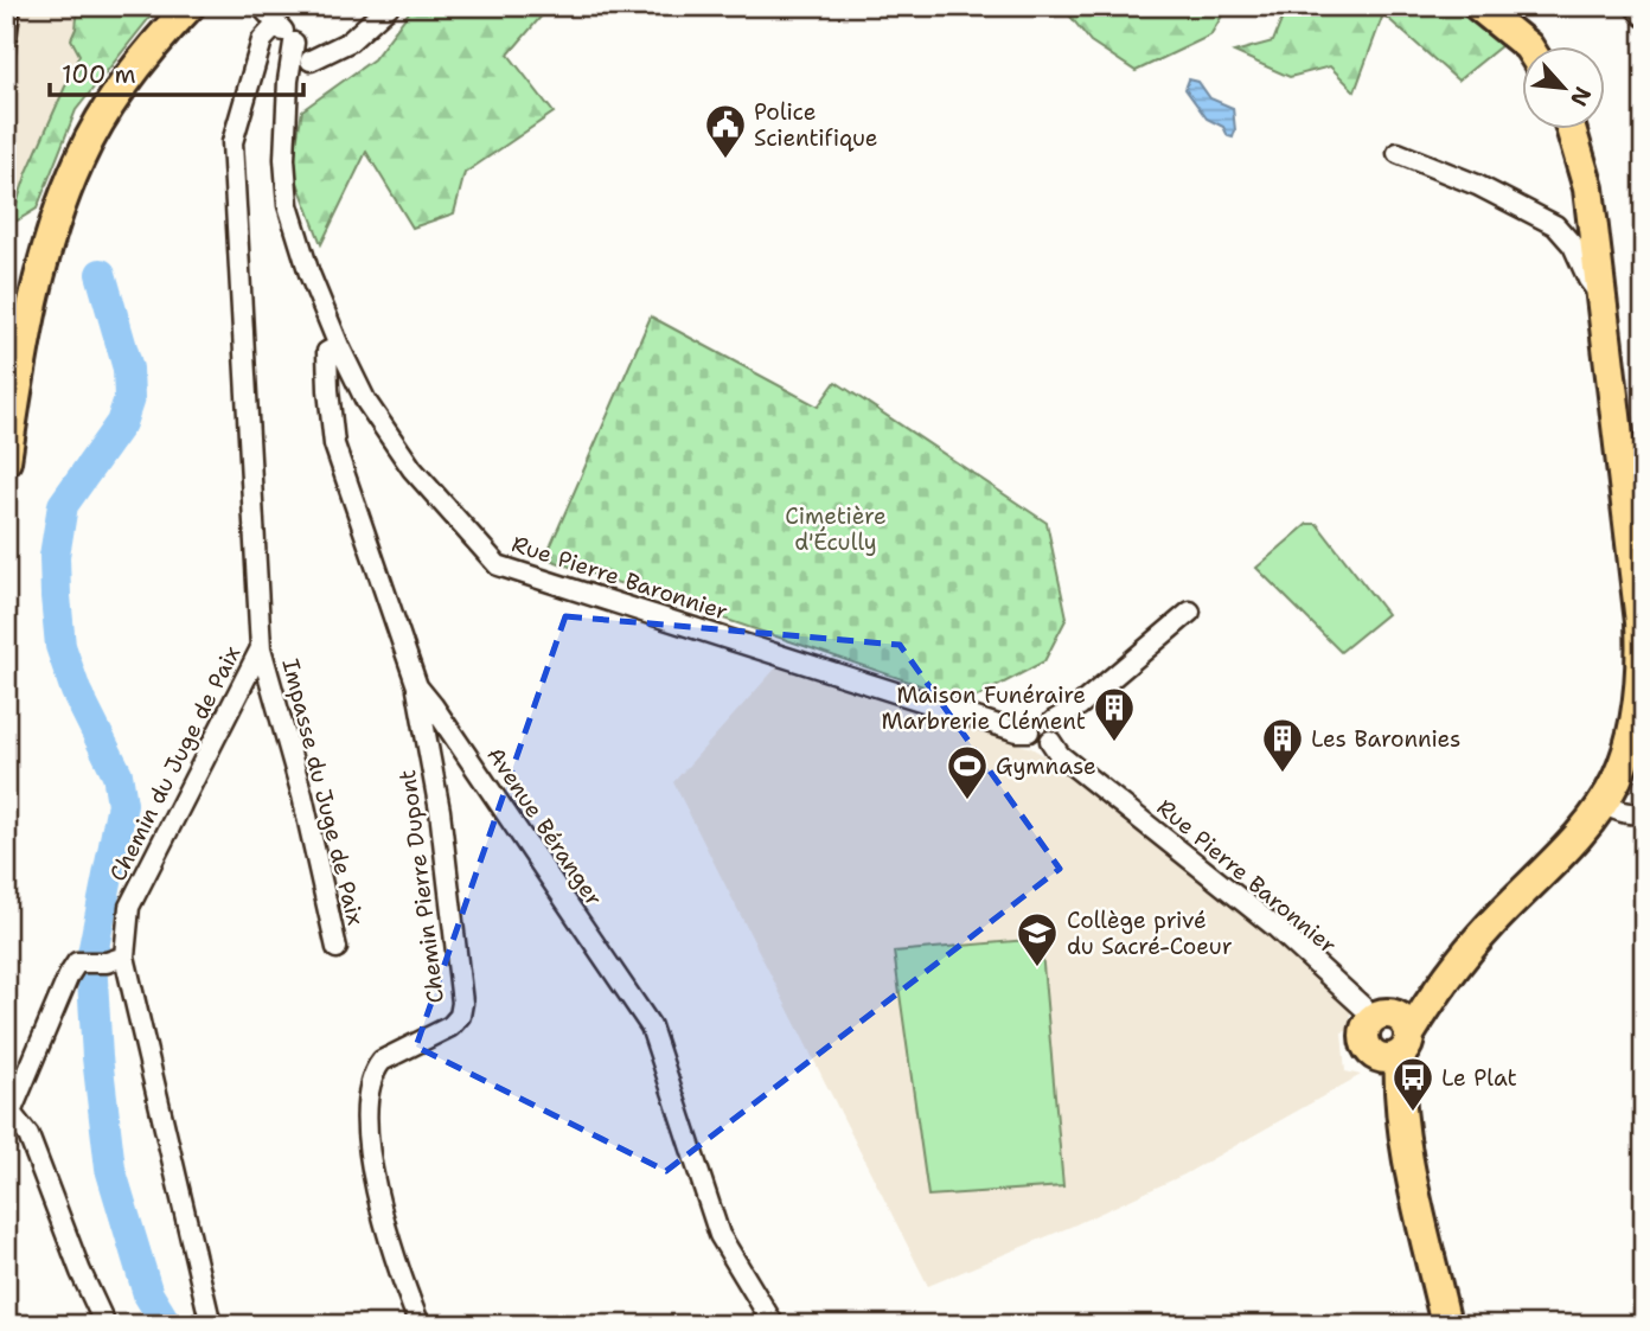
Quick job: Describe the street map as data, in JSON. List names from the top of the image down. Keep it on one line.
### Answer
{"streets":{"street":["Rue Pierre Baronnier","Chemin du Juge de Paix","Impasse du Juge de Paix","Avenue Béranger","Chemin Pierre Dupont"]},"crossings":[["Rue Pierre Baronnier","Avenue Béranger"],["Chemin du Juge de Paix","Impasse du Juge de Paix"],["Avenue Béranger","Chemin Pierre Dupont"]],"parks":["Cimetière d'Écully"],"places":{"public building":["Police Scientifique"],"building":["Maison Funéraire Marbrerie Clément","Les Baronnies"],"sports":["Gymnase"],"school or university":["Collège privé du Sacré-Coeur"],"bus stop":["Le Plat"]},"scale_bar":"100 m","north":"bottom right"}
